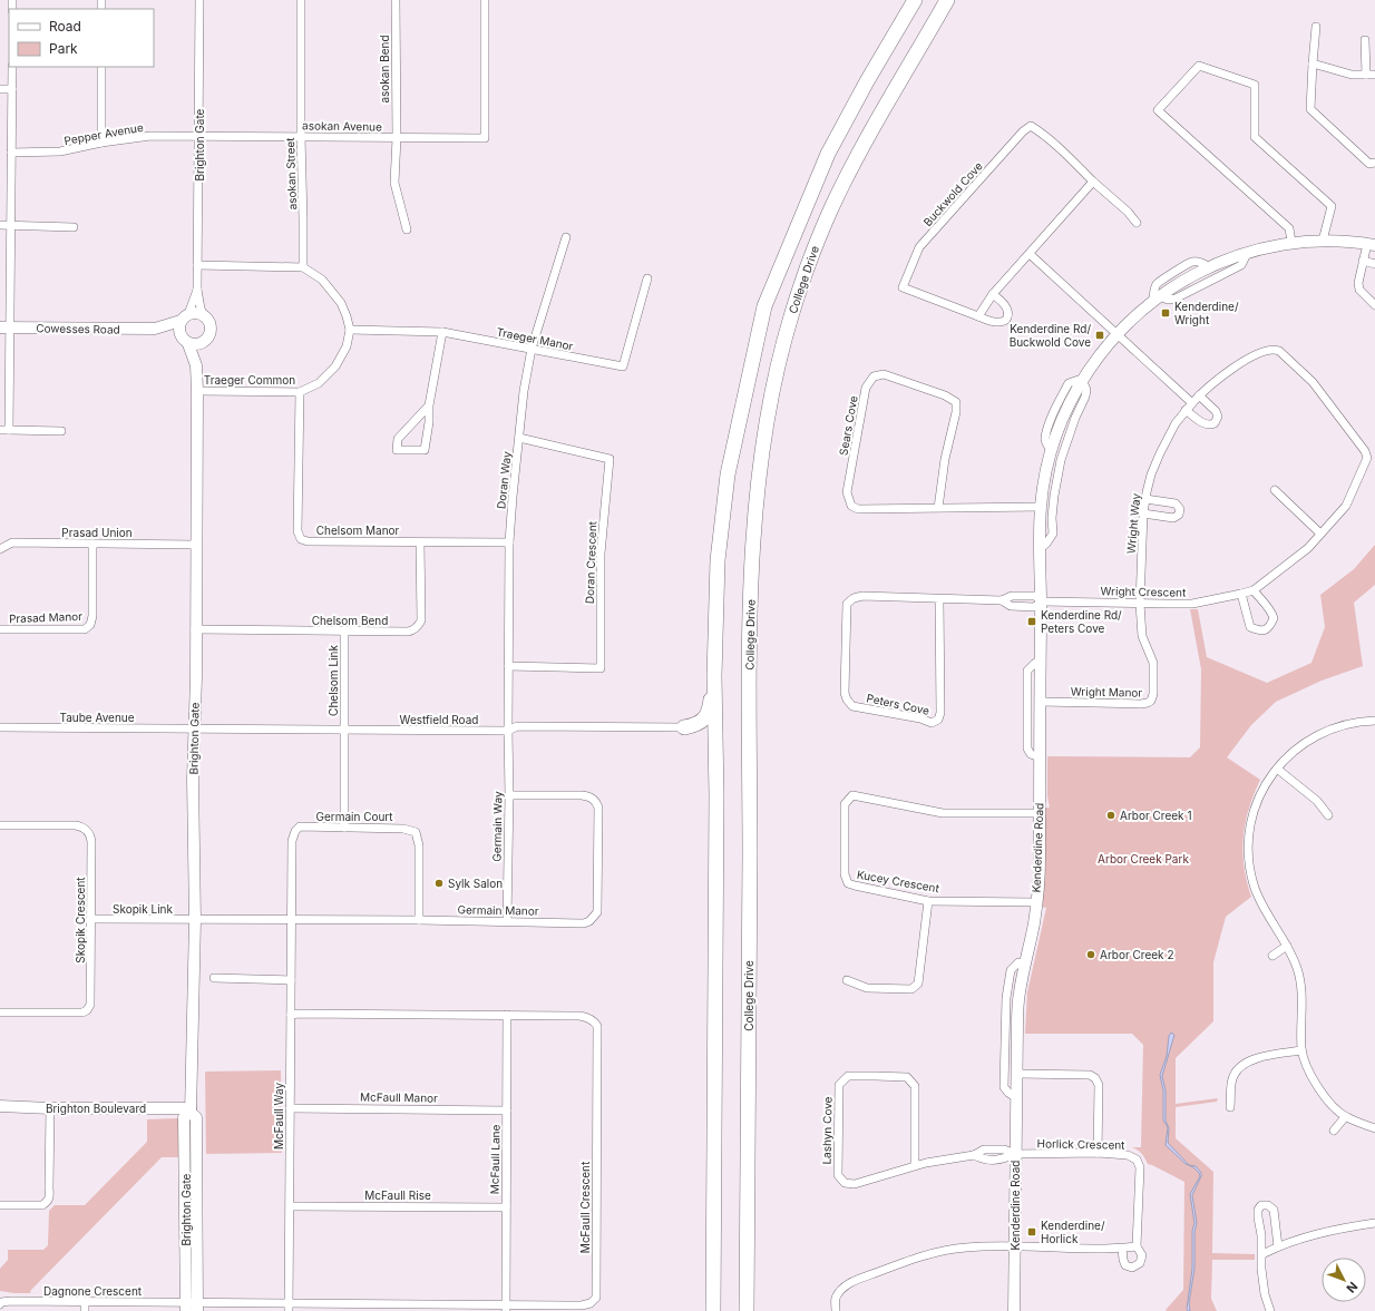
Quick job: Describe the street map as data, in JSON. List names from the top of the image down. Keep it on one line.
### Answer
{"streets":{"highway":["College Drive"],"street":["asokan Bend","asokan Avenue","Pepper Avenue","Brighton Gate","asokan Street","Buckwold Cove","Cowesses Road","Traeger Manor","Traeger Common","Sears Cove","Doran Way","Wright Way","Chelsom Manor","Prasad Union","Doran Crescent","Wright Crescent","Prasad Manor","Chelsom Bend","Chelsom Link","Wright Manor","Peters Cove","Taube Avenue","Westfield Road","Germain Court","Germain Way","Kenderdine Road","Kucey Crescent","Skopik Link","Germain Manor","Skopik Crescent","McFaull Manor","Brighton Boulevard","McFaull Way","Lashyn Cove","Horlick Crescent","McFaull Lane","McFaull Rise","McFaull Crescent","Dagnone Crescent"]},"crossings":[["asokan Bend","asokan Avenue"],["asokan Avenue","Pepper Avenue"],["asokan Avenue","Brighton Gate"],["asokan Avenue","asokan Street"],["Pepper Avenue","Brighton Gate"],["Brighton Gate","Cowesses Road"],["Brighton Gate","Traeger Common"],["Brighton Gate","Prasad Union"],["Brighton Gate","Chelsom Bend"],["Brighton Gate","Taube Avenue"],["Brighton Gate","Westfield Road"],["Brighton Gate","Skopik Link"],["Brighton Gate","Germain Manor"],["Brighton Gate","Brighton Boulevard"],["Brighton Gate","McFaull Crescent"],["Brighton Gate","Dagnone Crescent"],["Traeger Manor","Traeger Common"],["Traeger Manor","Doran Way"],["Traeger Common","Chelsom Manor"],["Sears Cove","Kenderdine Road"],["Doran Way","Chelsom Manor"],["Doran Way","Doran Crescent"],["Doran Way","Westfield Road"],["Doran Way","Germain Way"],["Wright Way","Wright Crescent"],["Wright Way","Wright Manor"],["Chelsom Manor","Chelsom Bend"],["Prasad Union","Prasad Manor"],["Wright Crescent","Wright Manor"],["Wright Crescent","Peters Cove"],["Wright Crescent","Kenderdine Road"],["Chelsom Bend","Chelsom Link"],["Chelsom Link","Westfield Road"],["Chelsom Link","Germain Court"],["Wright Manor","Kenderdine Road"],["Peters Cove","Kenderdine Road"],["Taube Avenue","Westfield Road"],["Westfield Road","Germain Way"],["Germain Court","Germain Manor"],["Germain Court","McFaull Way"],["Germain Way","Germain Manor"],["Kenderdine Road","Kucey Crescent"],["Kenderdine Road","Lashyn Cove"],["Kenderdine Road","Horlick Crescent"],["Skopik Link","Germain Manor"],["Skopik Link","Skopik Crescent"],["Germain Manor","McFaull Way"],["McFaull Manor","McFaull Way"],["McFaull Manor","McFaull Lane"],["McFaull Way","McFaull Rise"],["McFaull Way","McFaull Crescent"],["Lashyn Cove","Horlick Crescent"],["McFaull Lane","McFaull Rise"],["McFaull Lane","McFaull Crescent"],["McFaull Crescent","Dagnone Crescent"]],"parks":["Arbor Creek Park"],"places":{"transit":["Kenderdine/ Wright","Kenderdine Rd/ Buckwold Cove","Kenderdine Rd/ Peters Cove","Kenderdine/ Horlick"],"other":["Arbor Creek 1","Sylk Salon","Arbor Creek 2"]},"legend":["Road","Park"],"north":"bottom right"}
